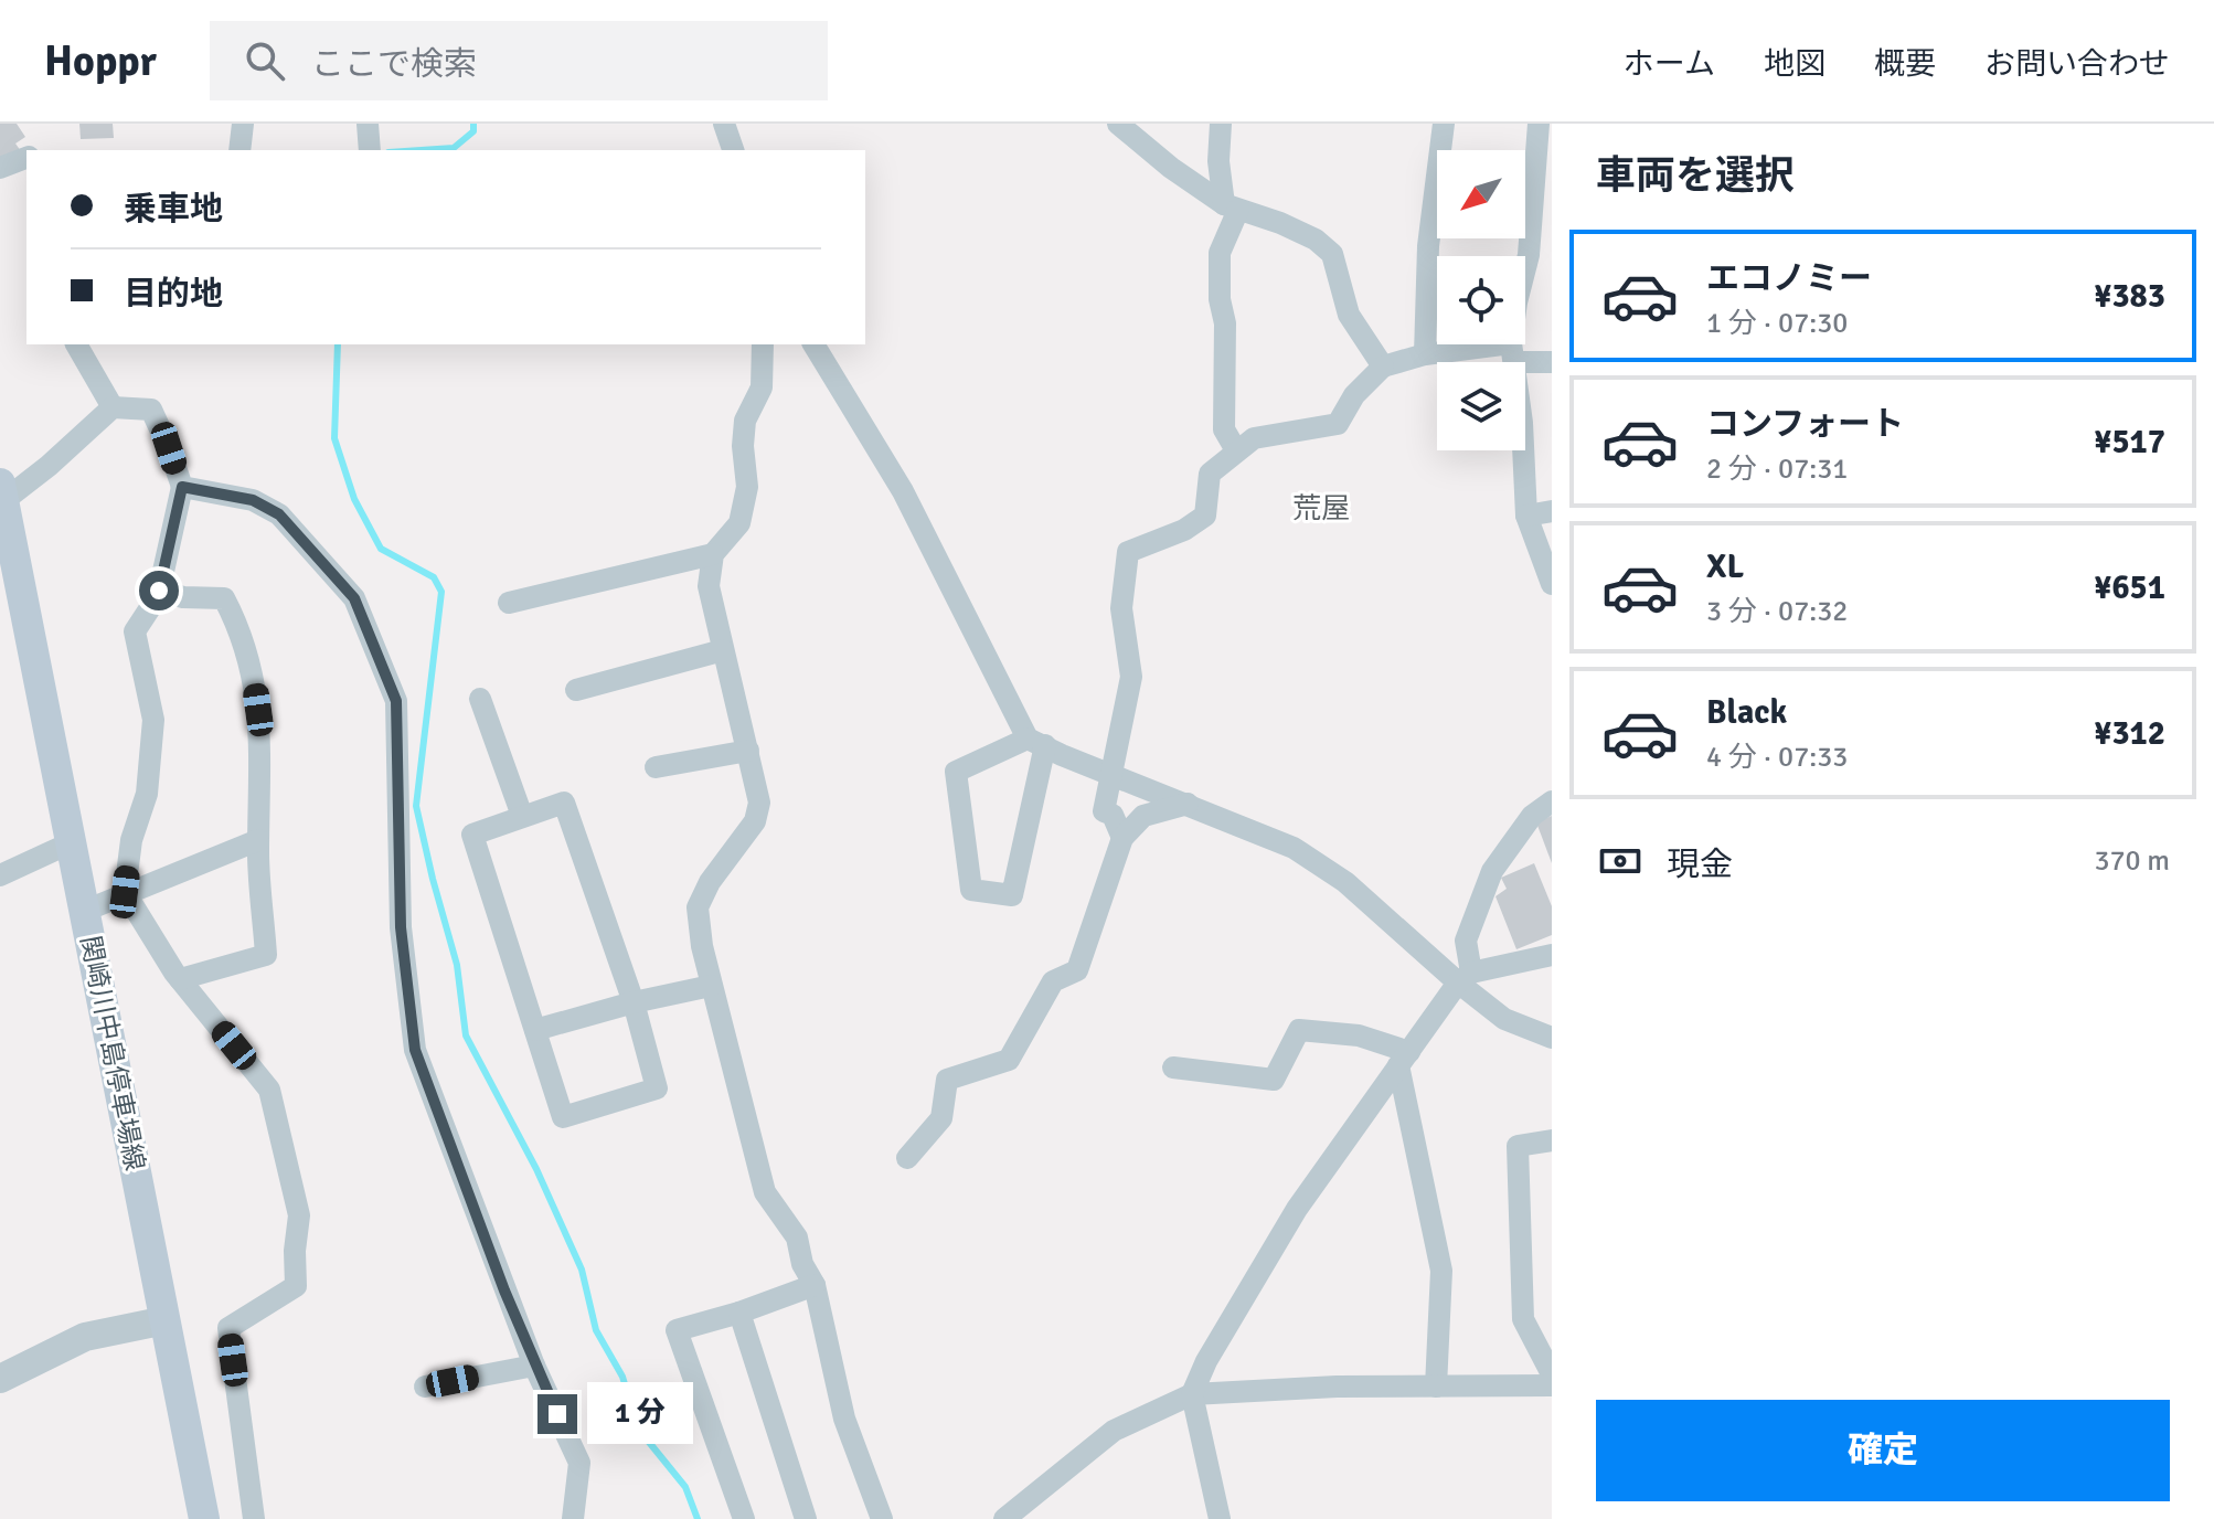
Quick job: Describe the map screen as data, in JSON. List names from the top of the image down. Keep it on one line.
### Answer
{"streets":{"main road":["関崎川中島停車場線"]},"districts":["荒屋"],"north":"bottom left","page":{"header":"Hoppr","search":"ここで検索","nav":["ホーム","地図","概要","お問い合わせ"],"heading":"車両を選択","banner":["乗車地","目的地"],"list":[{"name":"エコノミー","note":"1 分 · 07:30","value":"¥383"},{"name":"コンフォート","note":"2 分 · 07:31","value":"¥517"},{"name":"XL","note":"3 分 · 07:32","value":"¥651"},{"name":"Black","note":"4 分 · 07:33","value":"¥312"}],"pay":["現金","370 m"],"bubble":"1 分","buttons":"確定"}}
